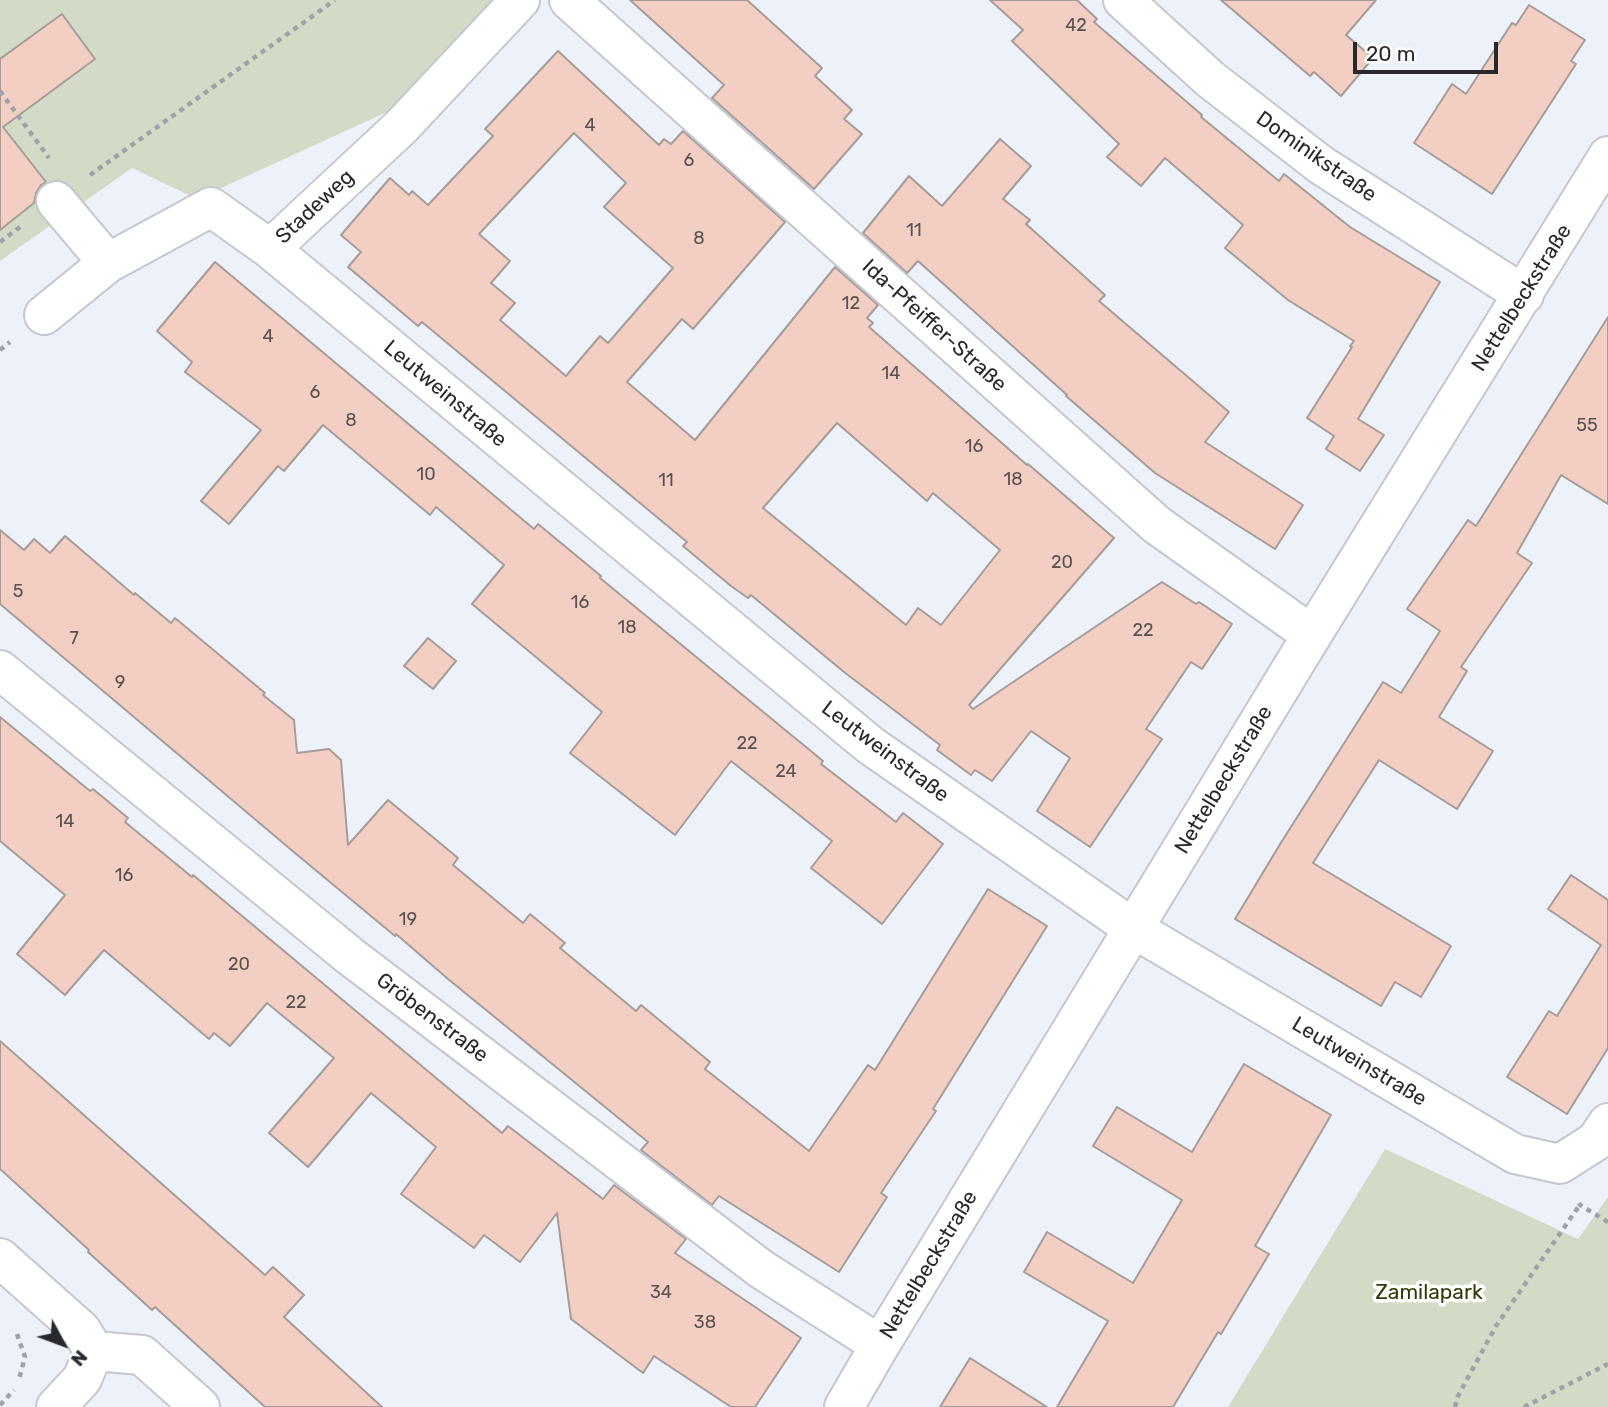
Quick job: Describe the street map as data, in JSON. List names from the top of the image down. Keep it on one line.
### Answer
{"streets":{"street":["Dominikstraße","Stadeweg","Nettelbeckstraße","Ida-Pfeiffer-Straße","Leutweinstraße","Gröbenstraße"]},"crossings":[["Dominikstraße","Nettelbeckstraße"],["Stadeweg","Leutweinstraße"],["Nettelbeckstraße","Ida-Pfeiffer-Straße"],["Nettelbeckstraße","Leutweinstraße"],["Nettelbeckstraße","Gröbenstraße"]],"parks":["Zamilapark"],"house_numbers":["42","4","6","11","8","12","4","14","6","8","55","16","10","18","11","20","5","16","18","22","7","9","22","24","14","16","19","20","22","34","38"],"scale_bar":"20 m","north":"bottom right"}
